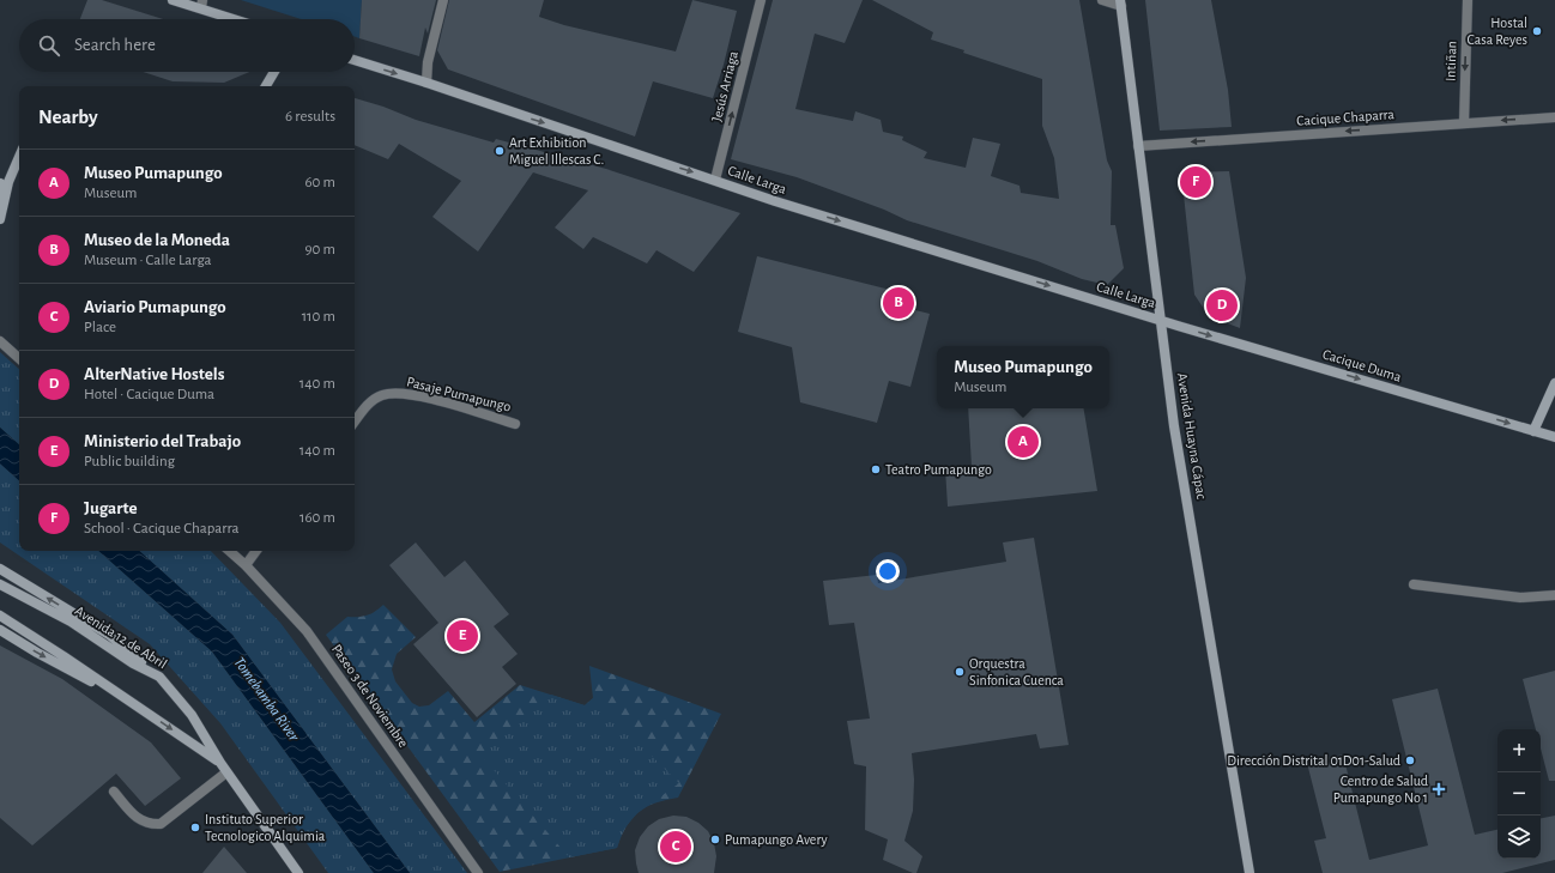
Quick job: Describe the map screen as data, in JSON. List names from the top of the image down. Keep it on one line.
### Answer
{"streets":{"street":["Intiñan","Jesús Arriaga","Cacique Chaparra","Calle Larga","Cacique Duma","Pasaje Pumapungo","Avenida Huayna Cápac","Avenida 12 de Abril","Paseo 3 de Noviembre"]},"crossings":[["Intiñan","Cacique Chaparra"],["Jesús Arriaga","Calle Larga"],["Cacique Chaparra","Avenida Huayna Cápac"],["Calle Larga","Cacique Duma"],["Calle Larga","Avenida Huayna Cápac"],["Cacique Duma","Avenida Huayna Cápac"]],"one_way":["Intiñan","Jesús Arriaga","Cacique Chaparra","Calle Larga","Cacique Duma"],"water":["Tomebamba River"],"places":{"other":["Hostal Casa Reyes","Art Exhibition Miguel Illescas C.","Teatro Pumapungo","Orquestra Sinfonica Cuenca","Dirección Distrital 01D01-Salud","Instituto Superior Tecnologico Alquimia","Pumapungo Avery"],"health":["Centro de Salud Pumapungo No 1"]},"page":{"search":"Search here","heading":["Nearby","6 results"],"list":[{"mark":"A","name":"Museo Pumapungo","note":"Museum","value":"60 m"},{"mark":"B","name":"Museo de la Moneda","note":"Museum · Calle Larga","value":"90 m"},{"mark":"C","name":"Aviario Pumapungo","note":"Place","value":"110 m"},{"mark":"D","name":"AlterNative Hostels","note":"Hotel · Cacique Duma","value":"140 m"},{"mark":"E","name":"Ministerio del Trabajo","note":"Public building","value":"140 m"},{"mark":"F","name":"Jugarte","note":"School · Cacique Chaparra","value":"160 m"}],"pins":["F","B","D","A","E","C"],"popup":["Museo Pumapungo","Museum"],"map_buttons":["+","−"]}}
